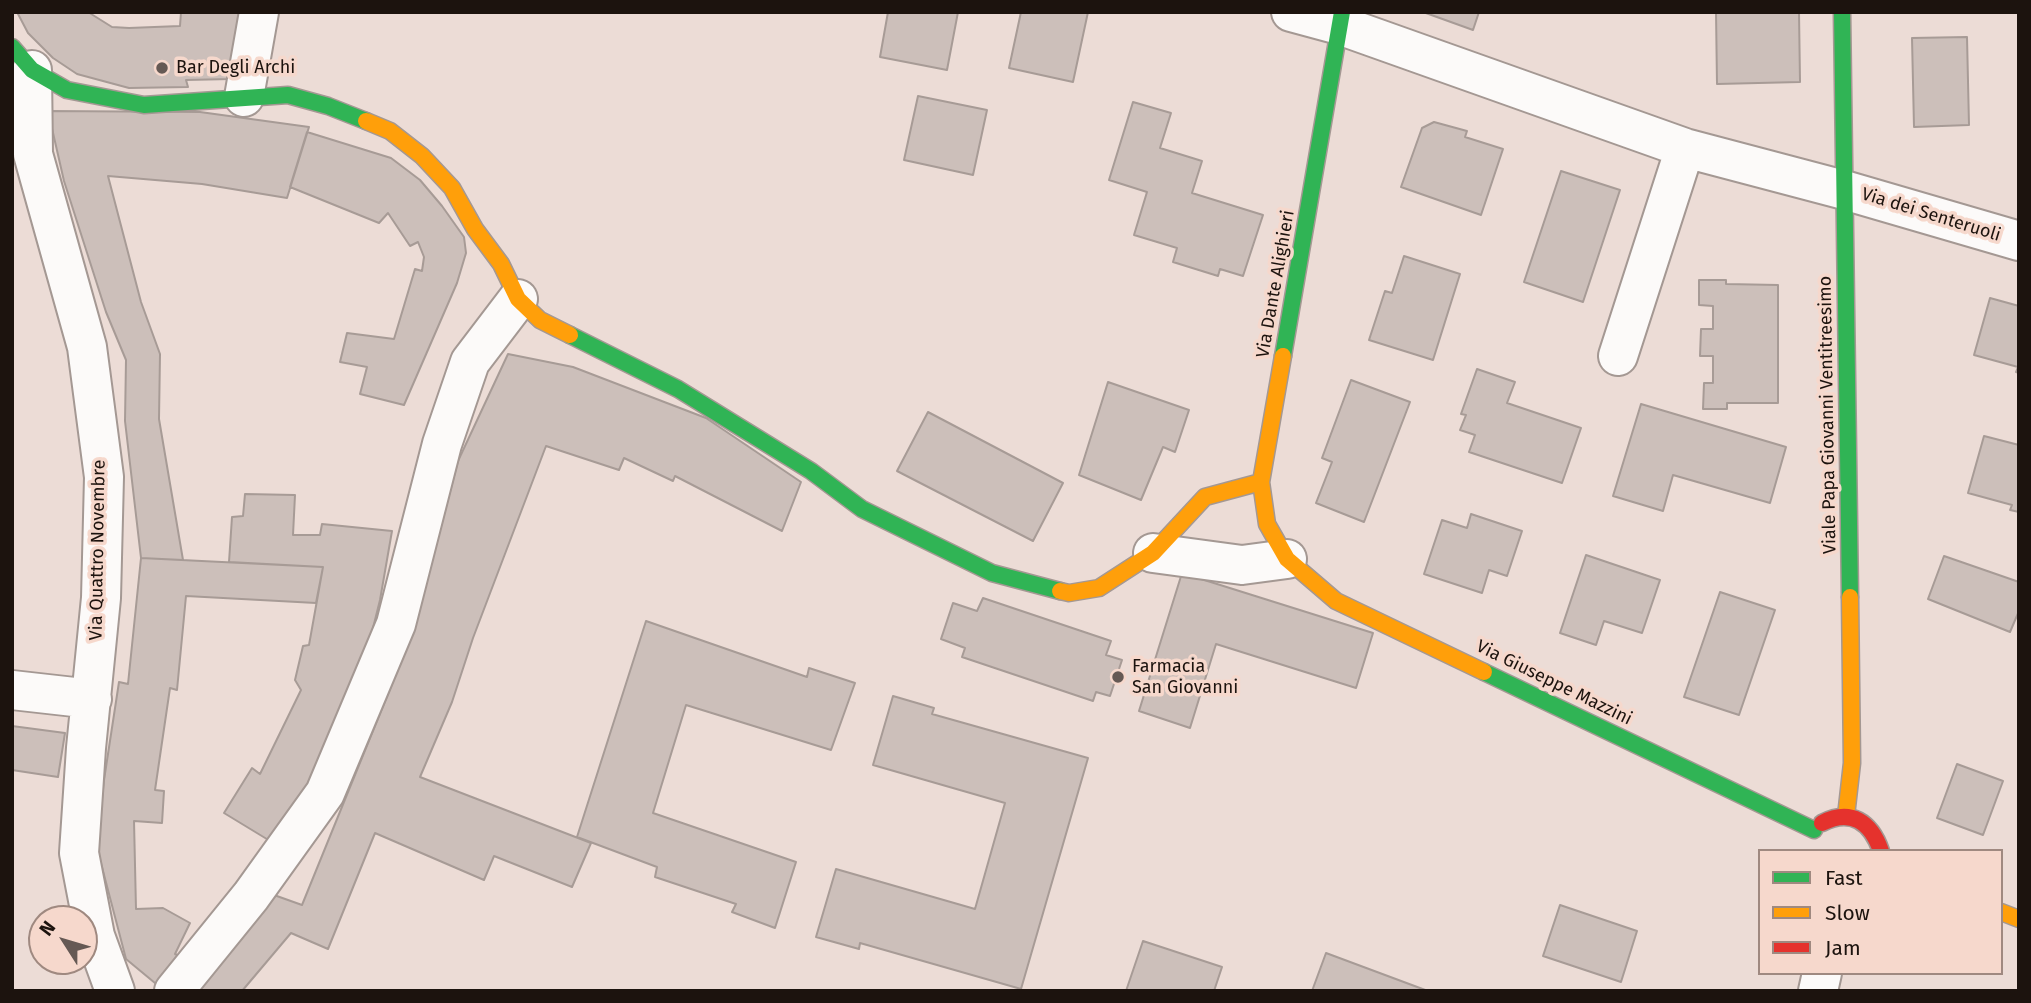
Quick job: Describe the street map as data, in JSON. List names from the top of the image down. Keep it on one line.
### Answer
{"streets":{"street":["Via dei Senteruoli","Via Dante Alighieri","Viale Papa Giovanni Ventitreesimo","Via Quattro Novembre","Via Giuseppe Mazzini"]},"crossings":[["Via dei Senteruoli","Via Dante Alighieri"],["Via dei Senteruoli","Viale Papa Giovanni Ventitreesimo"],["Via Dante Alighieri","Via Giuseppe Mazzini"],["Viale Papa Giovanni Ventitreesimo","Via Giuseppe Mazzini"]],"places":["Bar Degli Archi","Farmacia San Giovanni"],"legend":["Fast","Slow","Jam"],"north":"top left"}
